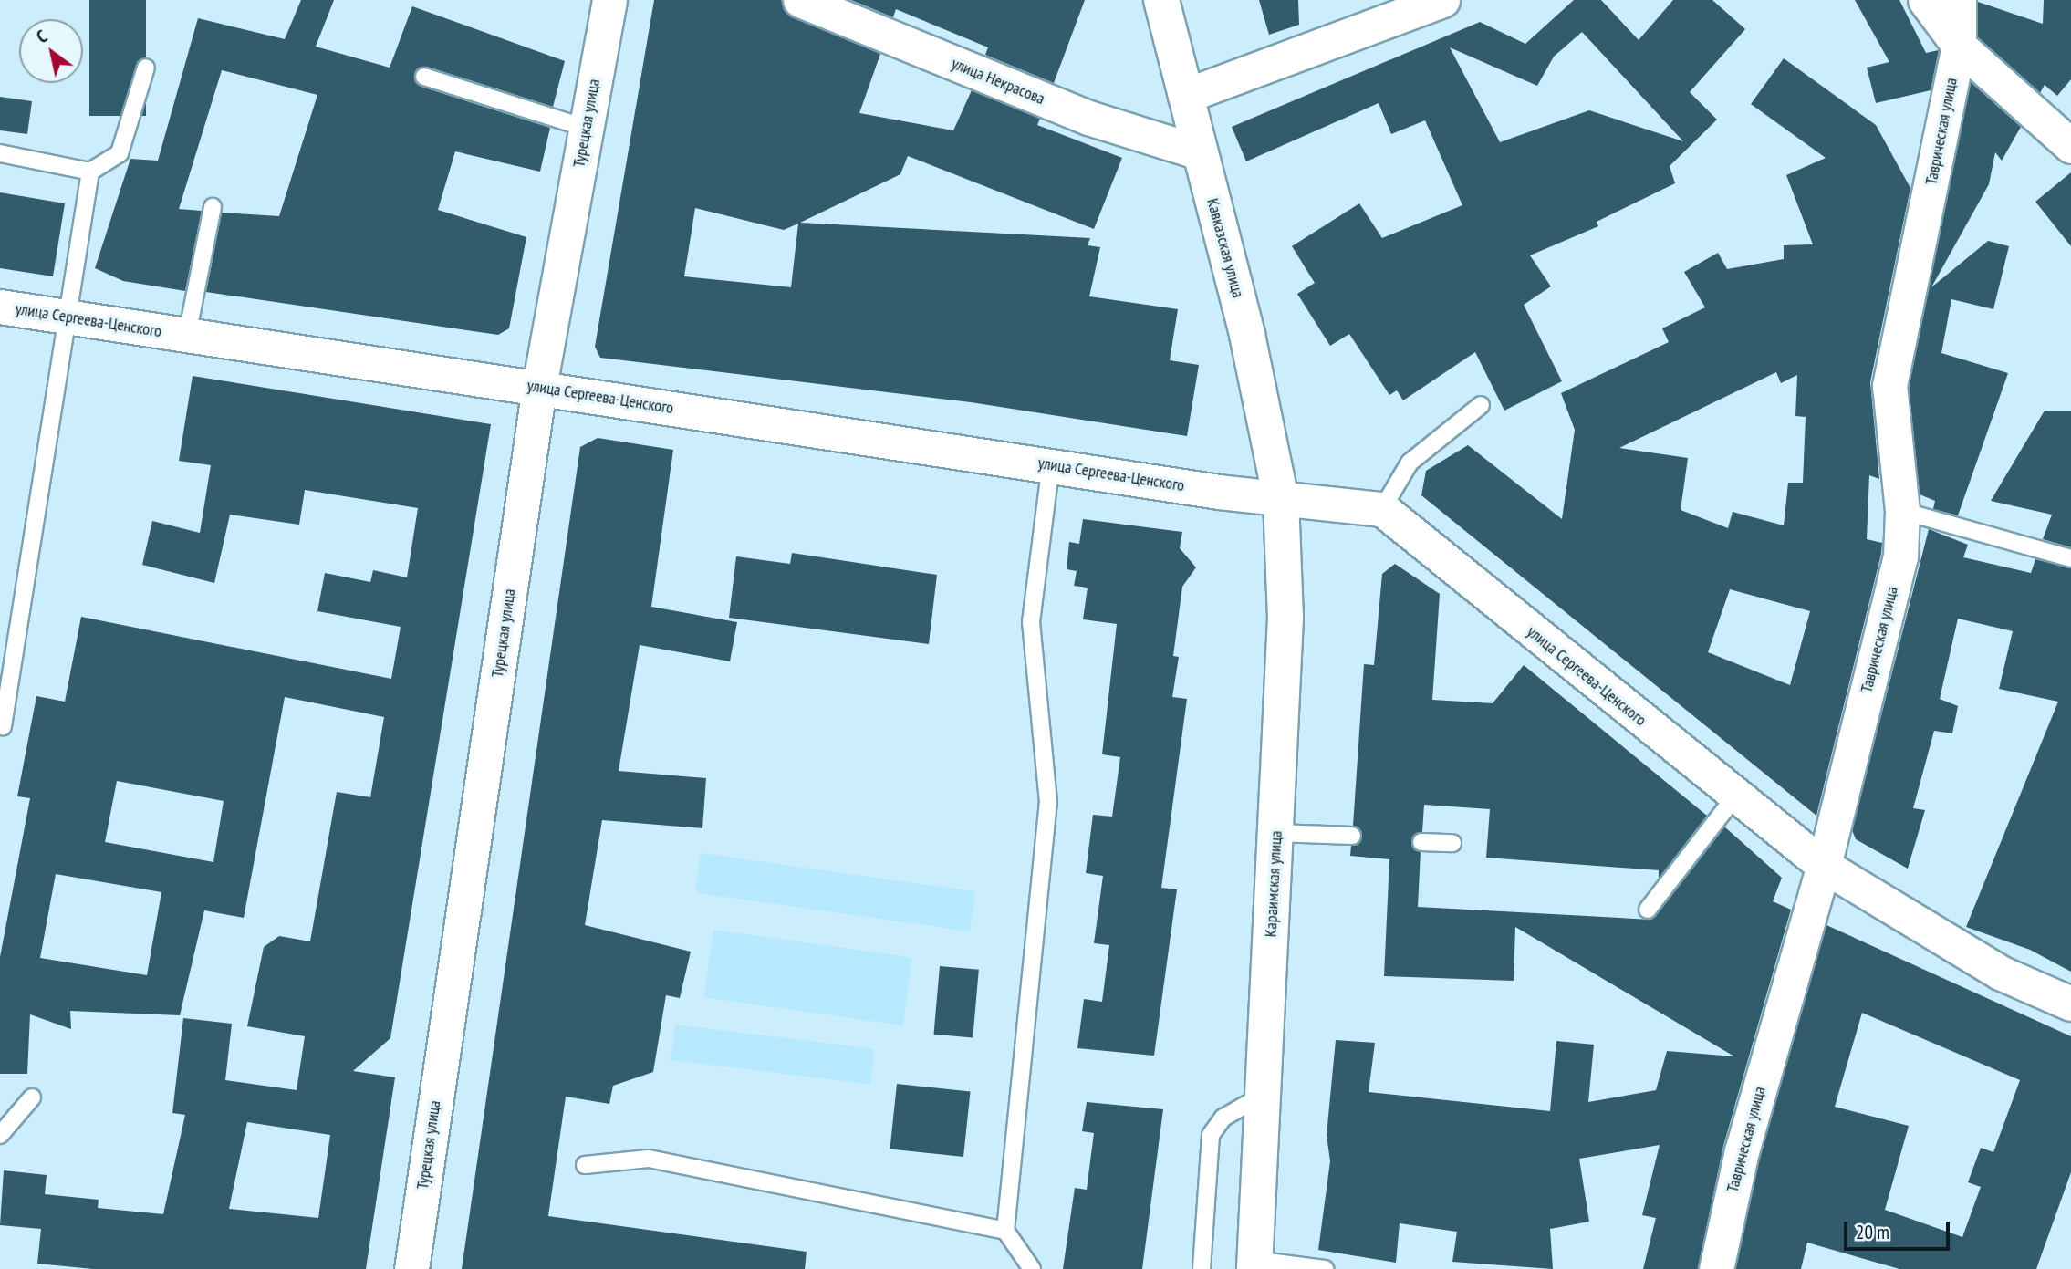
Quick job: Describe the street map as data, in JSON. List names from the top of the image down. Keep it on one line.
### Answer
{"streets":{"main road":["Кавказская улица","Караимская улица"],"street":["улица Некрасова","Турецкая улица","Таврическая улица","улица Сергеева-Ценского"]},"crossings":[["улица Некрасова","Кавказская улица"],["Турецкая улица","улица Сергеева-Ценского"],["Таврическая улица","улица Сергеева-Ценского"],["Кавказская улица","улица Сергеева-Ценского"],["Кавказская улица","Караимская улица"],["улица Сергеева-Ценского","Караимская улица"]],"scale_bar":"20 m","north":"top left"}
